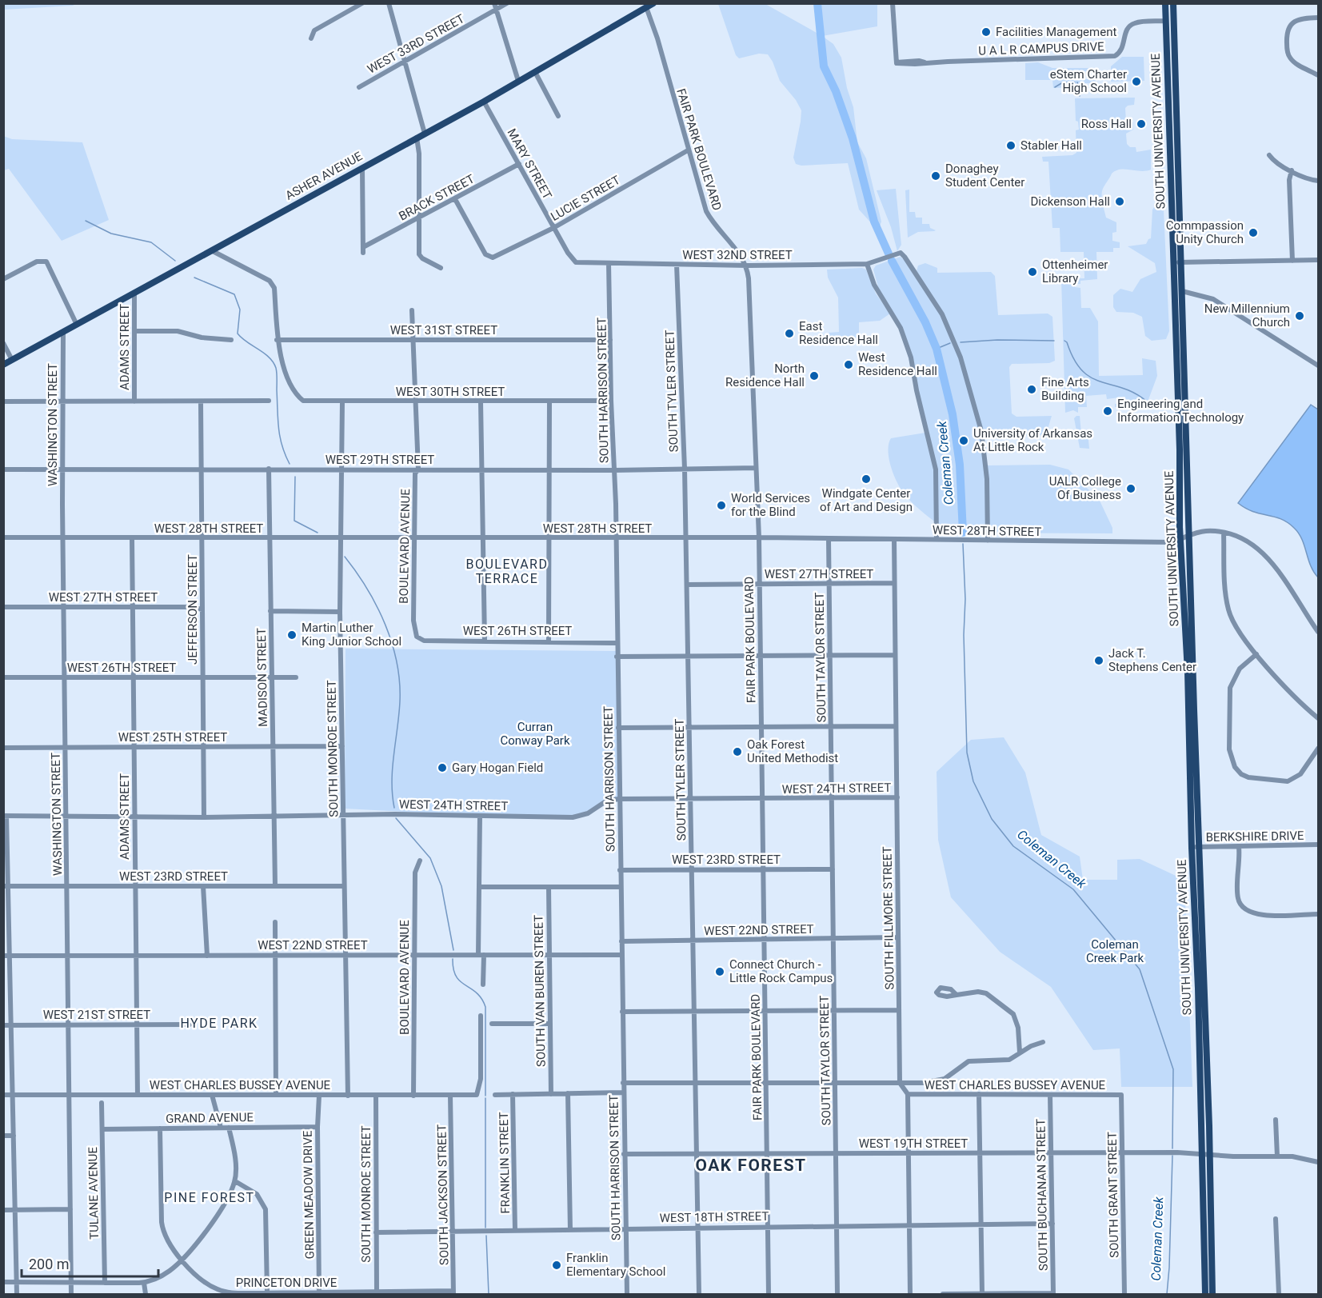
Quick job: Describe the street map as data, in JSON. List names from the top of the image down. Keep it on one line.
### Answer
{"streets":{"main road":["SOUTH UNIVERSITY AVENUE","ASHER AVENUE"],"street":["WEST 33RD STREET","U A L R CAMPUS DRIVE","FAIR PARK BOULEVARD","MARY STREET","BRACK STREET","LUCIE STREET","WEST 32ND STREET","WEST 31ST STREET","ADAMS STREET","SOUTH HARRISON STREET","SOUTH TYLER STREET","WEST 30TH STREET","WASHINGTON STREET","WEST 29TH STREET","WEST 28TH STREET","BOULEVARD AVENUE","WEST 27TH STREET","JEFFERSON STREET","WEST 26TH STREET","SOUTH TAYLOR STREET","MADISON STREET","WEST 25TH STREET","SOUTH MONROE STREET","WEST 24TH STREET","BERKSHIRE DRIVE","WEST 23RD STREET","SOUTH FILLMORE STREET","WEST 22ND STREET","SOUTH VAN BUREN STREET","WEST 21ST STREET","WEST CHARLES BUSSEY AVENUE","GRAND AVENUE","WEST 19TH STREET","FRANKLIN STREET","TULANE AVENUE","GREEN MEADOW DRIVE","SOUTH JACKSON STREET","SOUTH BUCHANAN STREET","SOUTH GRANT STREET","WEST 18TH STREET","PRINCETON DRIVE"]},"crossings":[["U A L R CAMPUS DRIVE","SOUTH UNIVERSITY AVENUE"],["SOUTH UNIVERSITY AVENUE","WEST 28TH STREET"],["SOUTH UNIVERSITY AVENUE","BERKSHIRE DRIVE"],["SOUTH UNIVERSITY AVENUE","WEST 19TH STREET"],["FAIR PARK BOULEVARD","ASHER AVENUE"],["FAIR PARK BOULEVARD","LUCIE STREET"],["FAIR PARK BOULEVARD","WEST 32ND STREET"],["FAIR PARK BOULEVARD","WEST 29TH STREET"],["FAIR PARK BOULEVARD","WEST 28TH STREET"],["FAIR PARK BOULEVARD","WEST 27TH STREET"],["FAIR PARK BOULEVARD","WEST 24TH STREET"],["FAIR PARK BOULEVARD","WEST 23RD STREET"],["FAIR PARK BOULEVARD","WEST 22ND STREET"],["FAIR PARK BOULEVARD","WEST 19TH STREET"],["FAIR PARK BOULEVARD","WEST 18TH STREET"],["MARY STREET","ASHER AVENUE"],["MARY STREET","BRACK STREET"],["MARY STREET","LUCIE STREET"],["MARY STREET","WEST 32ND STREET"],["ASHER AVENUE","BRACK STREET"],["ASHER AVENUE","ADAMS STREET"],["ASHER AVENUE","WASHINGTON STREET"],["BRACK STREET","LUCIE STREET"],["WEST 32ND STREET","SOUTH HARRISON STREET"],["WEST 32ND STREET","SOUTH TYLER STREET"],["WEST 32ND STREET","WEST 28TH STREET"],["WEST 31ST STREET","SOUTH HARRISON STREET"],["WEST 31ST STREET","WEST 30TH STREET"],["WEST 31ST STREET","BOULEVARD AVENUE"],["ADAMS STREET","WEST 28TH STREET"],["ADAMS STREET","WEST 27TH STREET"],["ADAMS STREET","WEST 26TH STREET"],["ADAMS STREET","WEST 25TH STREET"],["ADAMS STREET","WEST 24TH STREET"],["ADAMS STREET","WEST 23RD STREET"],["ADAMS STREET","WEST 22ND STREET"],["ADAMS STREET","WEST 21ST STREET"],["ADAMS STREET","WEST CHARLES BUSSEY AVENUE"],["SOUTH HARRISON STREET","WEST 30TH STREET"],["SOUTH HARRISON STREET","WEST 29TH STREET"],["SOUTH HARRISON STREET","WEST 28TH STREET"],["SOUTH HARRISON STREET","WEST 26TH STREET"],["SOUTH HARRISON STREET","WEST 24TH STREET"],["SOUTH HARRISON STREET","WEST 23RD STREET"],["SOUTH HARRISON STREET","WEST 22ND STREET"],["SOUTH HARRISON STREET","WEST 19TH STREET"],["SOUTH HARRISON STREET","WEST 18TH STREET"],["SOUTH TYLER STREET","WEST 29TH STREET"],["SOUTH TYLER STREET","WEST 28TH STREET"],["SOUTH TYLER STREET","WEST 27TH STREET"],["SOUTH TYLER STREET","WEST 24TH STREET"],["SOUTH TYLER STREET","WEST 23RD STREET"],["SOUTH TYLER STREET","WEST 22ND STREET"],["SOUTH TYLER STREET","WEST 19TH STREET"],["SOUTH TYLER STREET","WEST 18TH STREET"],["WEST 30TH STREET","BOULEVARD AVENUE"],["WEST 30TH STREET","SOUTH MONROE STREET"],["WASHINGTON STREET","WEST 29TH STREET"],["WASHINGTON STREET","WEST 28TH STREET"],["WASHINGTON STREET","WEST 27TH STREET"],["WASHINGTON STREET","WEST 26TH STREET"],["WASHINGTON STREET","WEST 25TH STREET"],["WASHINGTON STREET","WEST 24TH STREET"],["WASHINGTON STREET","WEST 23RD STREET"],["WASHINGTON STREET","WEST 22ND STREET"],["WASHINGTON STREET","WEST 21ST STREET"],["WASHINGTON STREET","WEST CHARLES BUSSEY AVENUE"],["WEST 29TH STREET","BOULEVARD AVENUE"],["WEST 29TH STREET","JEFFERSON STREET"],["WEST 29TH STREET","MADISON STREET"],["WEST 29TH STREET","SOUTH MONROE STREET"],["WEST 28TH STREET","BOULEVARD AVENUE"],["WEST 28TH STREET","JEFFERSON STREET"],["WEST 28TH STREET","SOUTH TAYLOR STREET"],["WEST 28TH STREET","MADISON STREET"],["WEST 28TH STREET","SOUTH MONROE STREET"],["WEST 28TH STREET","SOUTH FILLMORE STREET"],["BOULEVARD AVENUE","WEST 26TH STREET"],["BOULEVARD AVENUE","WEST 22ND STREET"],["BOULEVARD AVENUE","WEST CHARLES BUSSEY AVENUE"],["WEST 27TH STREET","JEFFERSON STREET"],["WEST 27TH STREET","SOUTH TAYLOR STREET"],["WEST 27TH STREET","SOUTH FILLMORE STREET"],["JEFFERSON STREET","WEST 26TH STREET"],["JEFFERSON STREET","WEST 25TH STREET"],["JEFFERSON STREET","WEST 24TH STREET"],["WEST 26TH STREET","MADISON STREET"],["SOUTH TAYLOR STREET","WEST 24TH STREET"],["SOUTH TAYLOR STREET","WEST 23RD STREET"],["SOUTH TAYLOR STREET","WEST 22ND STREET"],["SOUTH TAYLOR STREET","WEST 19TH STREET"],["SOUTH TAYLOR STREET","WEST 18TH STREET"],["MADISON STREET","WEST 25TH STREET"],["MADISON STREET","WEST 24TH STREET"],["MADISON STREET","WEST 23RD STREET"],["WEST 25TH STREET","SOUTH MONROE STREET"],["SOUTH MONROE STREET","WEST 24TH STREET"],["SOUTH MONROE STREET","WEST 23RD STREET"],["SOUTH MONROE STREET","WEST 22ND STREET"],["SOUTH MONROE STREET","WEST CHARLES BUSSEY AVENUE"],["SOUTH MONROE STREET","WEST 18TH STREET"],["SOUTH MONROE STREET","PRINCETON DRIVE"],["WEST 24TH STREET","SOUTH FILLMORE STREET"],["SOUTH FILLMORE STREET","WEST 22ND STREET"],["WEST 22ND STREET","SOUTH VAN BUREN STREET"],["WEST CHARLES BUSSEY AVENUE","GREEN MEADOW DRIVE"],["WEST CHARLES BUSSEY AVENUE","SOUTH JACKSON STREET"],["WEST CHARLES BUSSEY AVENUE","SOUTH BUCHANAN STREET"],["WEST CHARLES BUSSEY AVENUE","SOUTH GRANT STREET"],["GRAND AVENUE","TULANE AVENUE"],["GRAND AVENUE","GREEN MEADOW DRIVE"],["GRAND AVENUE","PRINCETON DRIVE"],["WEST 19TH STREET","SOUTH BUCHANAN STREET"],["WEST 19TH STREET","SOUTH GRANT STREET"],["FRANKLIN STREET","WEST 18TH STREET"],["GREEN MEADOW DRIVE","PRINCETON DRIVE"],["SOUTH JACKSON STREET","WEST 18TH STREET"],["SOUTH JACKSON STREET","PRINCETON DRIVE"],["SOUTH BUCHANAN STREET","WEST 18TH STREET"]],"districts":["BOULEVARD TERRACE","HYDE PARK","OAK FOREST","PINE FOREST"],"water":["Coleman Creek"],"parks":["Curran Conway Park","Coleman Creek Park"],"places":["Facilities Management","eStem Charter High School","Ross Hall","Stabler Hall","Donaghey Student Center","Dickenson Hall","Commpassion Unity Church","Ottenheimer Library","New Millennium Church","East Residence Hall","West Residence Hall","North Residence Hall","Fine Arts Building","Engineering and Information Technology","University of Arkansas At Little Rock","Windgate Center of Art and Design","UALR College Of Business","World Services for the Blind","Martin Luther King Junior School","Jack T. Stephens Center","Oak Forest United Methodist","Gary Hogan Field","Connect Church - Little Rock Campus","Franklin Elementary School"],"scale_bar":"200 m"}
